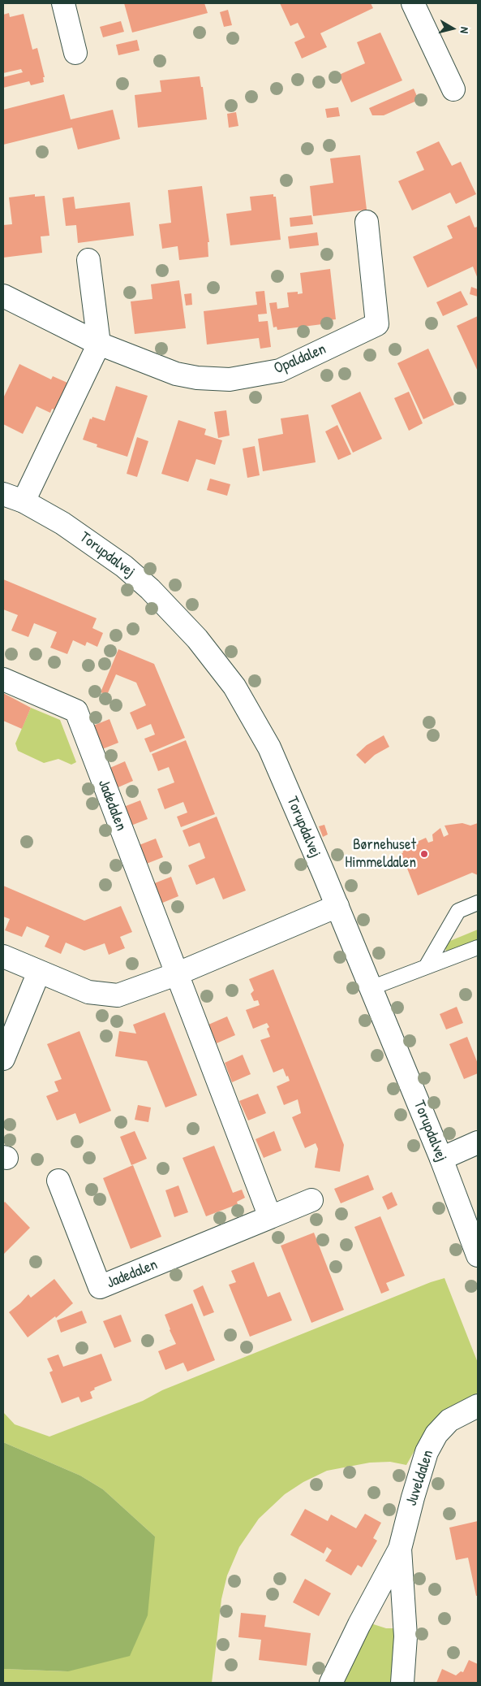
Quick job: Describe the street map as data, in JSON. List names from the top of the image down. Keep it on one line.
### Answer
{"streets":{"street":["Opaldalen","Torupdalvej","Jadedalen","Juveldalen"]},"places":["Børnehuset Himmeldalen"],"north":"right"}
